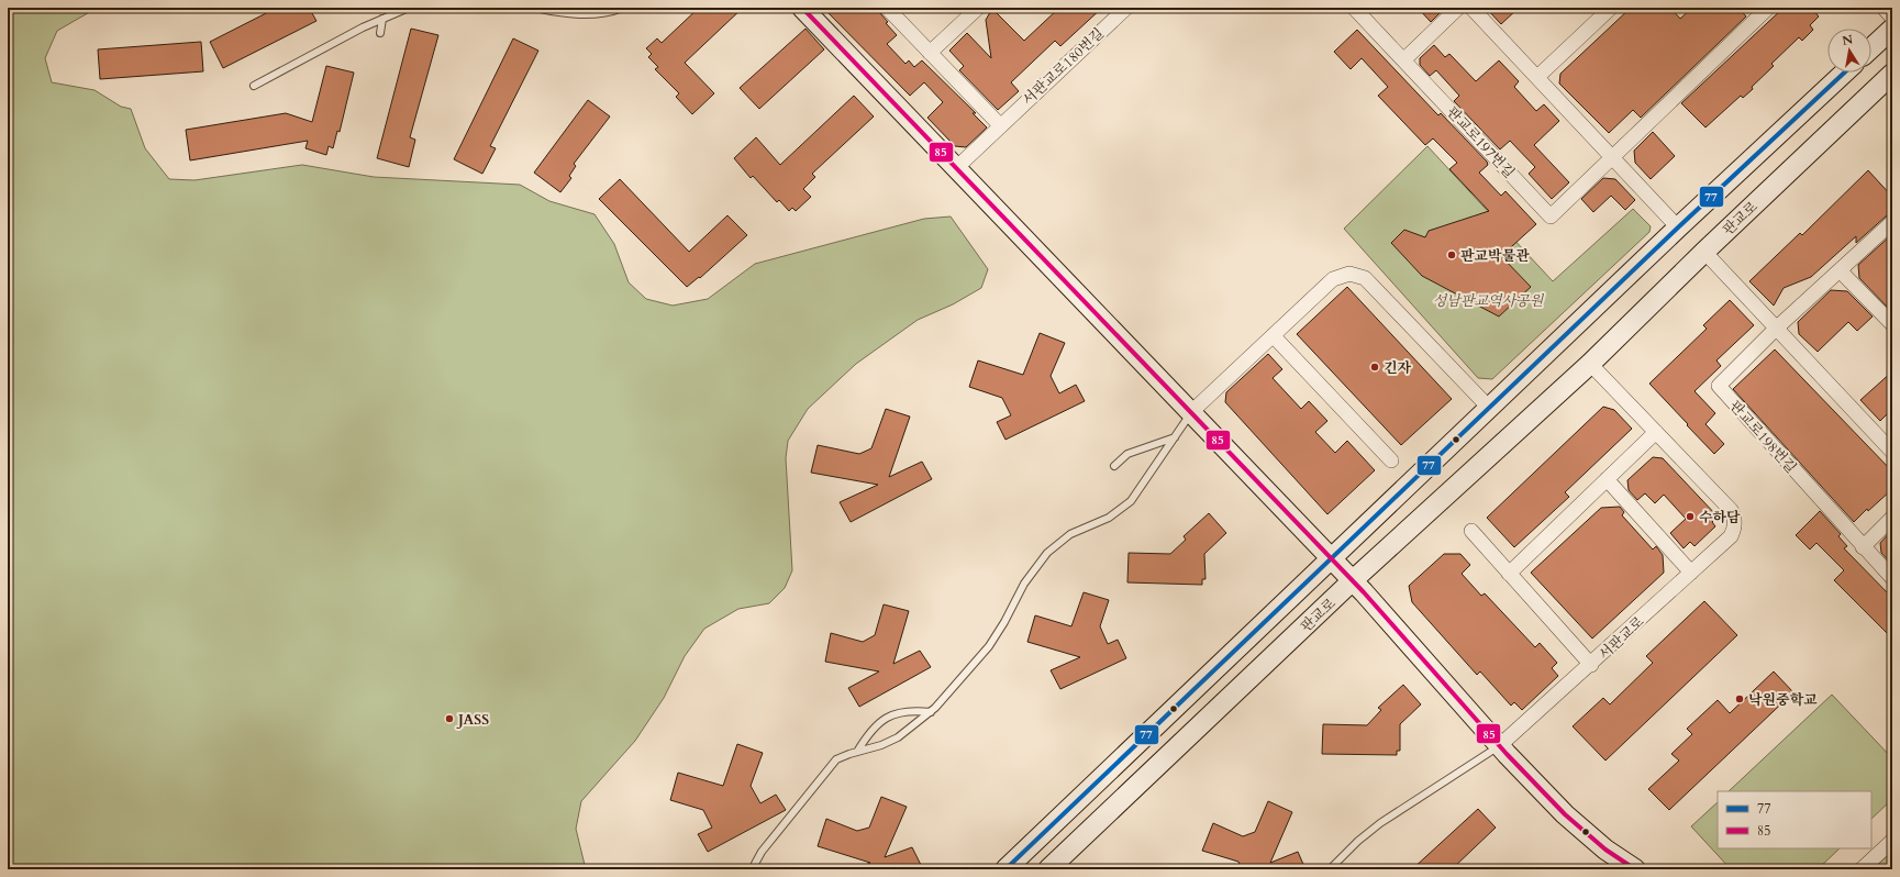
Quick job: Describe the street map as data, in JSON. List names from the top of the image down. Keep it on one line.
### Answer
{"streets":{"main road":["판교로"],"street":["서판교로180번길","판교로197번길","판교로198번길","서판교로"]},"parks":["성남판교역사공원"],"places":["판교박물관","긴자","수하담","낙원중학교","JASS"],"lines":["transit line 85","transit line 77"],"legend":["77","85"],"north":"top"}
